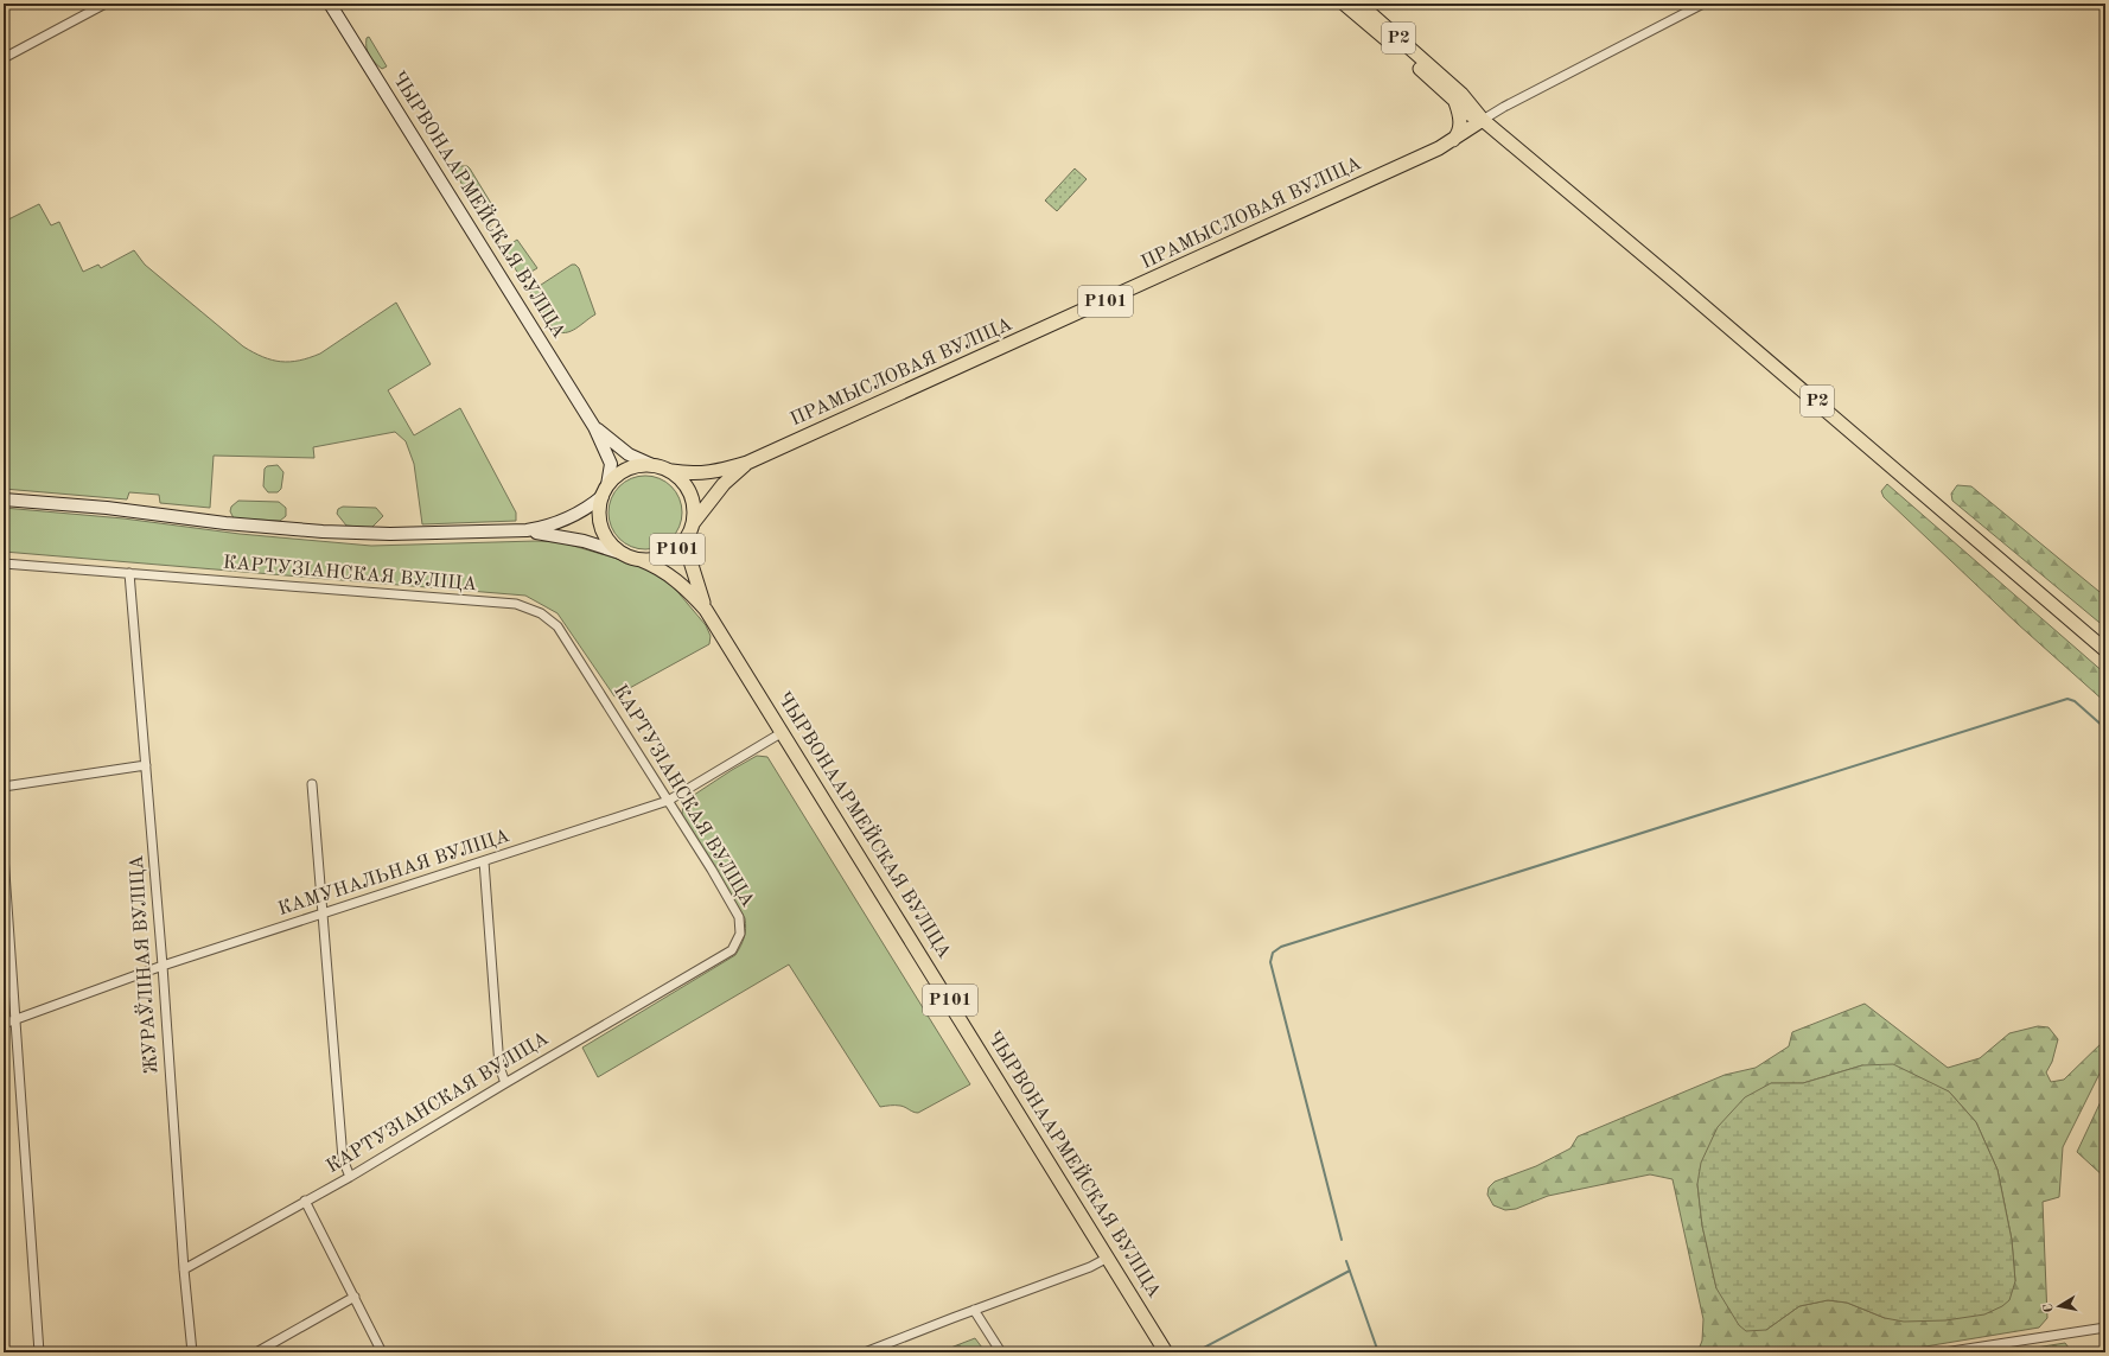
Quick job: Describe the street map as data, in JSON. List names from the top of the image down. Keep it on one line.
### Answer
{"streets":{"main road":["Р2","ЧЫРВОНААРМЕЙСКАЯ ВУЛІЦА","ПРАМЫСЛОВАЯ ВУЛІЦА","Р101"],"street":["КАРТУЗІАНСКАЯ ВУЛІЦА","КАМУНАЛЬНАЯ ВУЛІЦА","ЖУРАЎЛІНАЯ ВУЛІЦА"]},"crossings":[["Р2","ПРАМЫСЛОВАЯ ВУЛІЦА"],["ЧЫРВОНААРМЕЙСКАЯ ВУЛІЦА","ПРАМЫСЛОВАЯ ВУЛІЦА"],["ЧЫРВОНААРМЕЙСКАЯ ВУЛІЦА","Р101"],["ЧЫРВОНААРМЕЙСКАЯ ВУЛІЦА","КАМУНАЛЬНАЯ ВУЛІЦА"],["ПРАМЫСЛОВАЯ ВУЛІЦА","Р101"],["КАРТУЗІАНСКАЯ ВУЛІЦА","КАМУНАЛЬНАЯ ВУЛІЦА"],["КАРТУЗІАНСКАЯ ВУЛІЦА","ЖУРАЎЛІНАЯ ВУЛІЦА"],["КАМУНАЛЬНАЯ ВУЛІЦА","ЖУРАЎЛІНАЯ ВУЛІЦА"]],"north":"left"}
